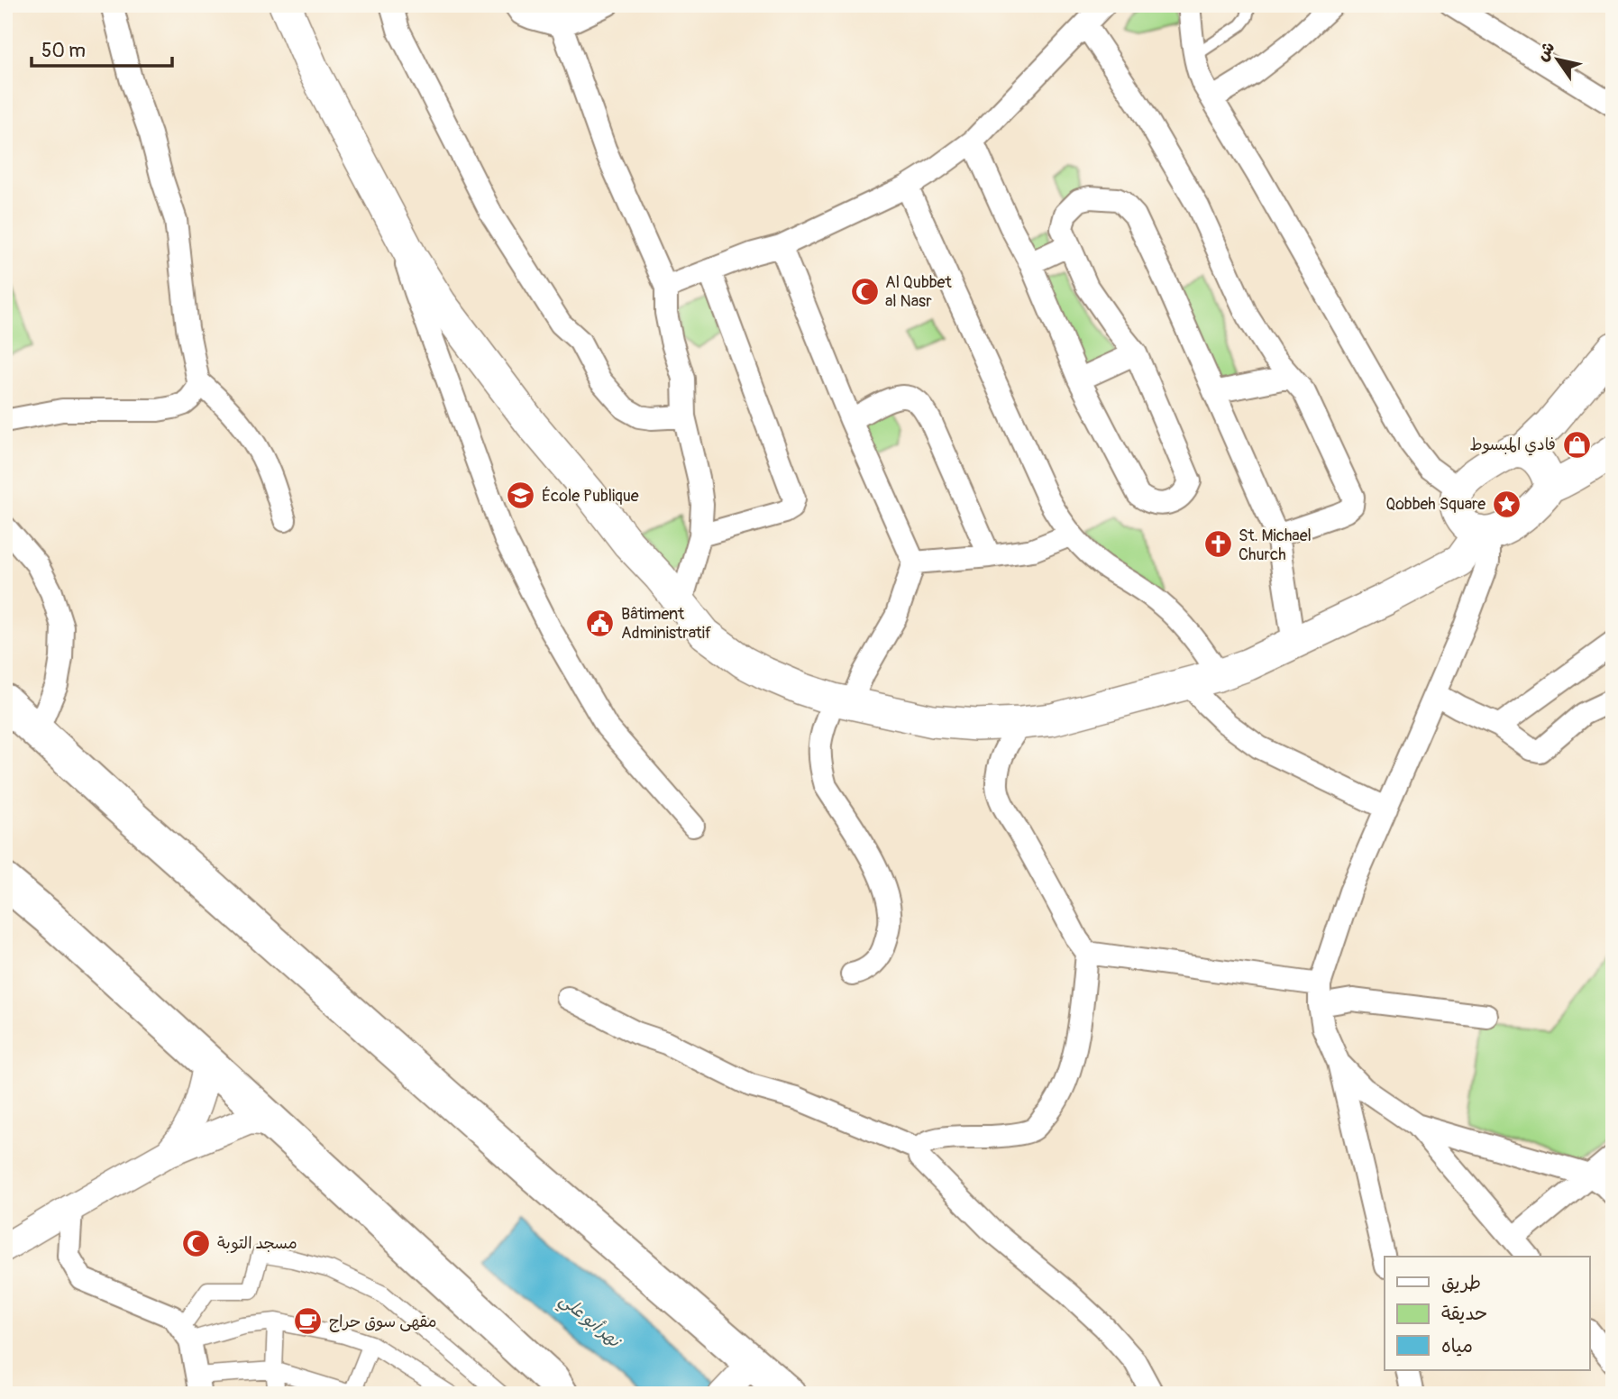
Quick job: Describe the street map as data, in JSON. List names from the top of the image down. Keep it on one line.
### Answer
{"water":["نهر أبو علي"],"places":{"mosque":["Al Qubbet al Nasr","مسجد التوبة"],"shop":["فادي المبسوط"],"school or university":["École Publique"],"place":["Qobbeh Square"],"church":["St. Michael Church"],"public building":["Bâtiment Administratif"],"cafe":["مقهى سوق حراج"]},"legend":["طريق","حديقة","مياه"],"scale_bar":"50 m","north":"top left"}
